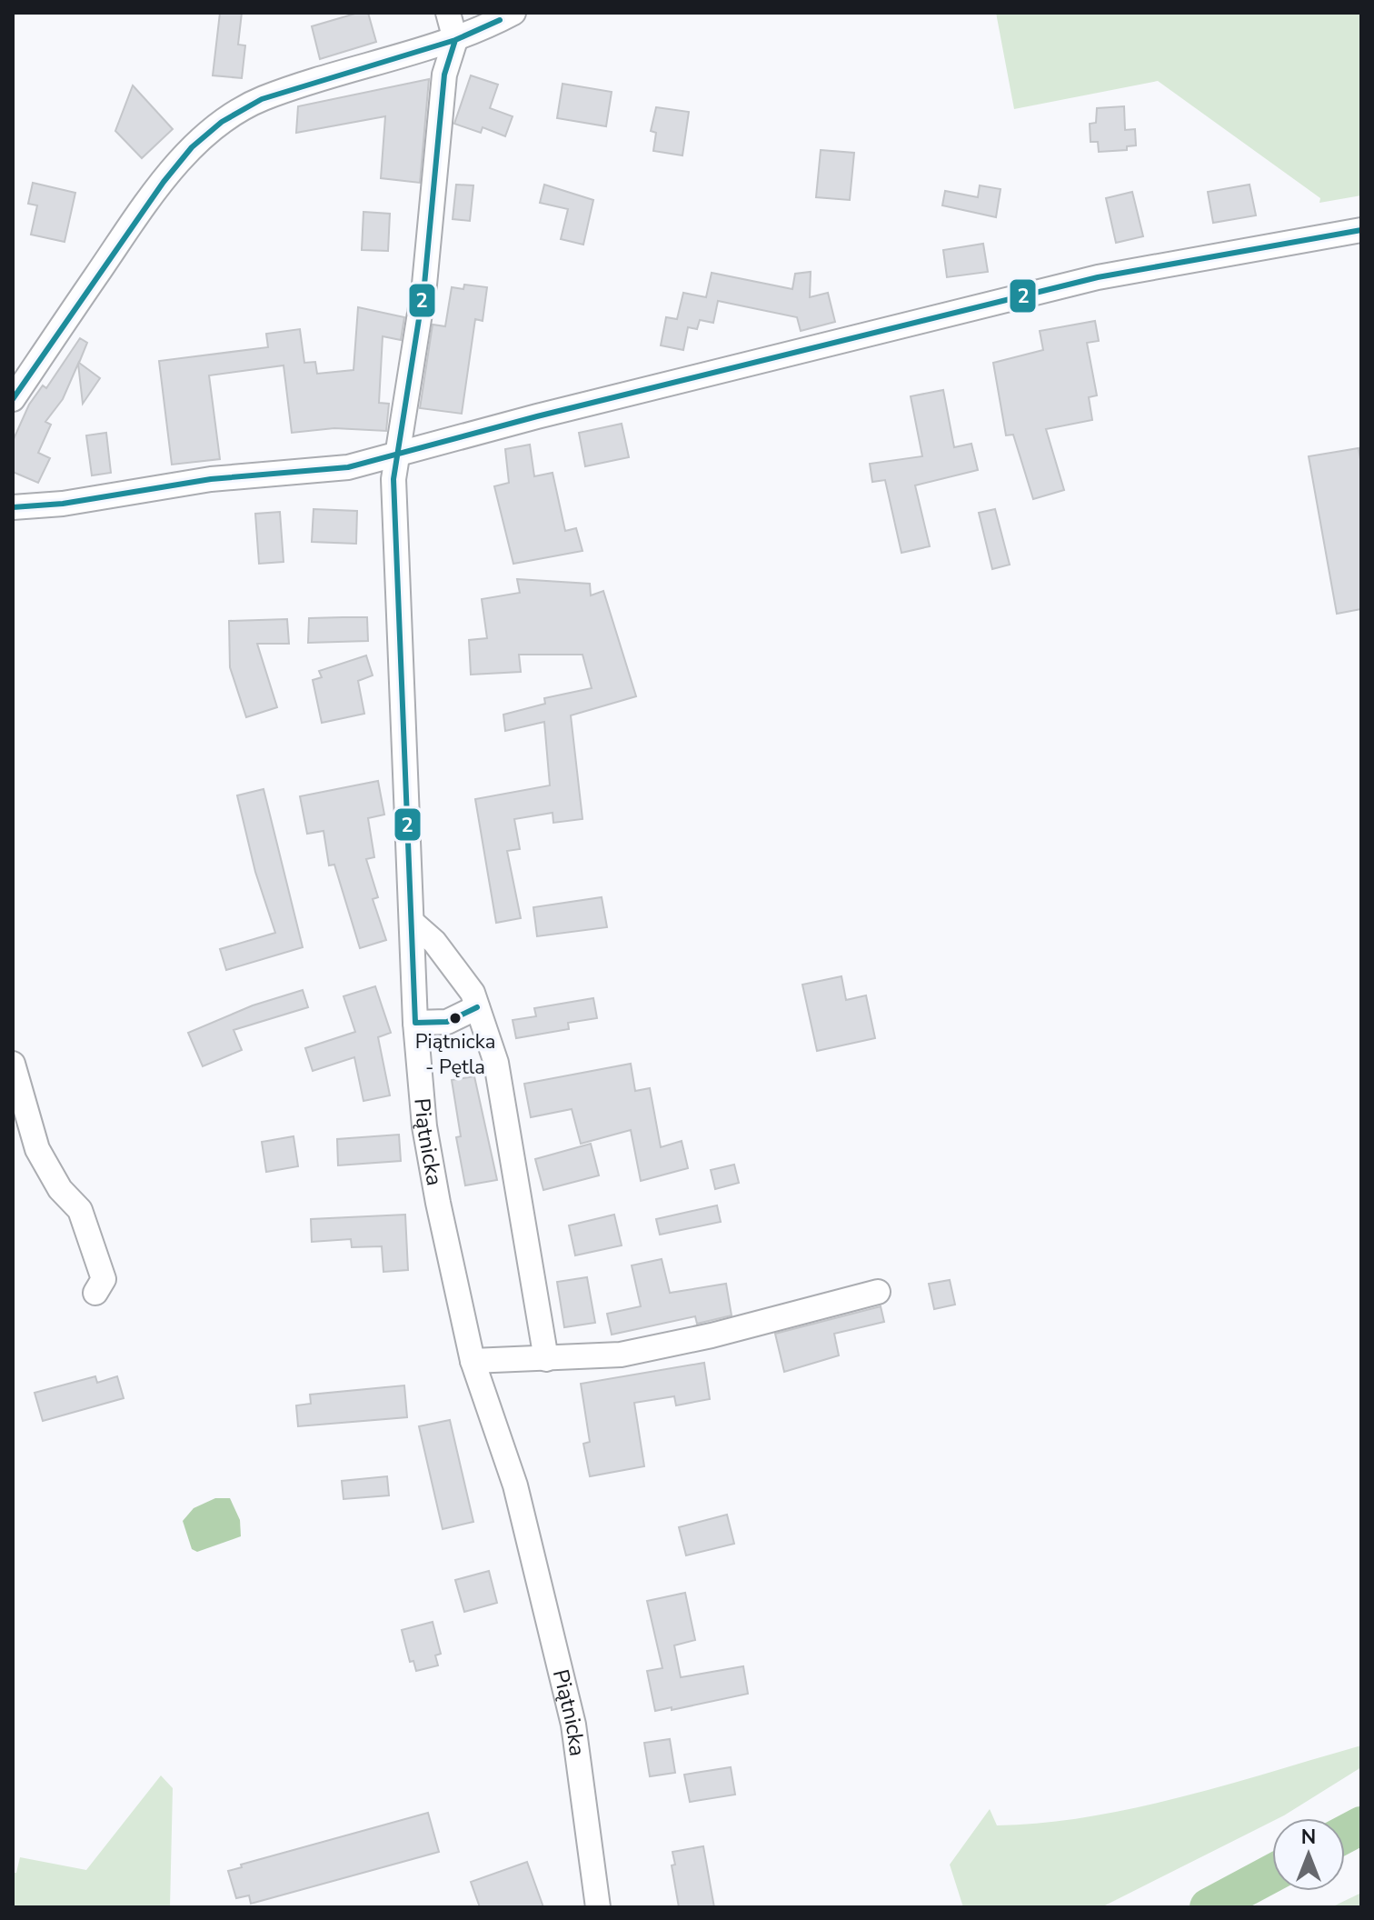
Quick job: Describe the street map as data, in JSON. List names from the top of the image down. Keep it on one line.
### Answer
{"streets":{"street":["Piątnicka"]},"places":["Piątnicka - Pętla"],"lines":["transit line 2"],"north":"top"}
